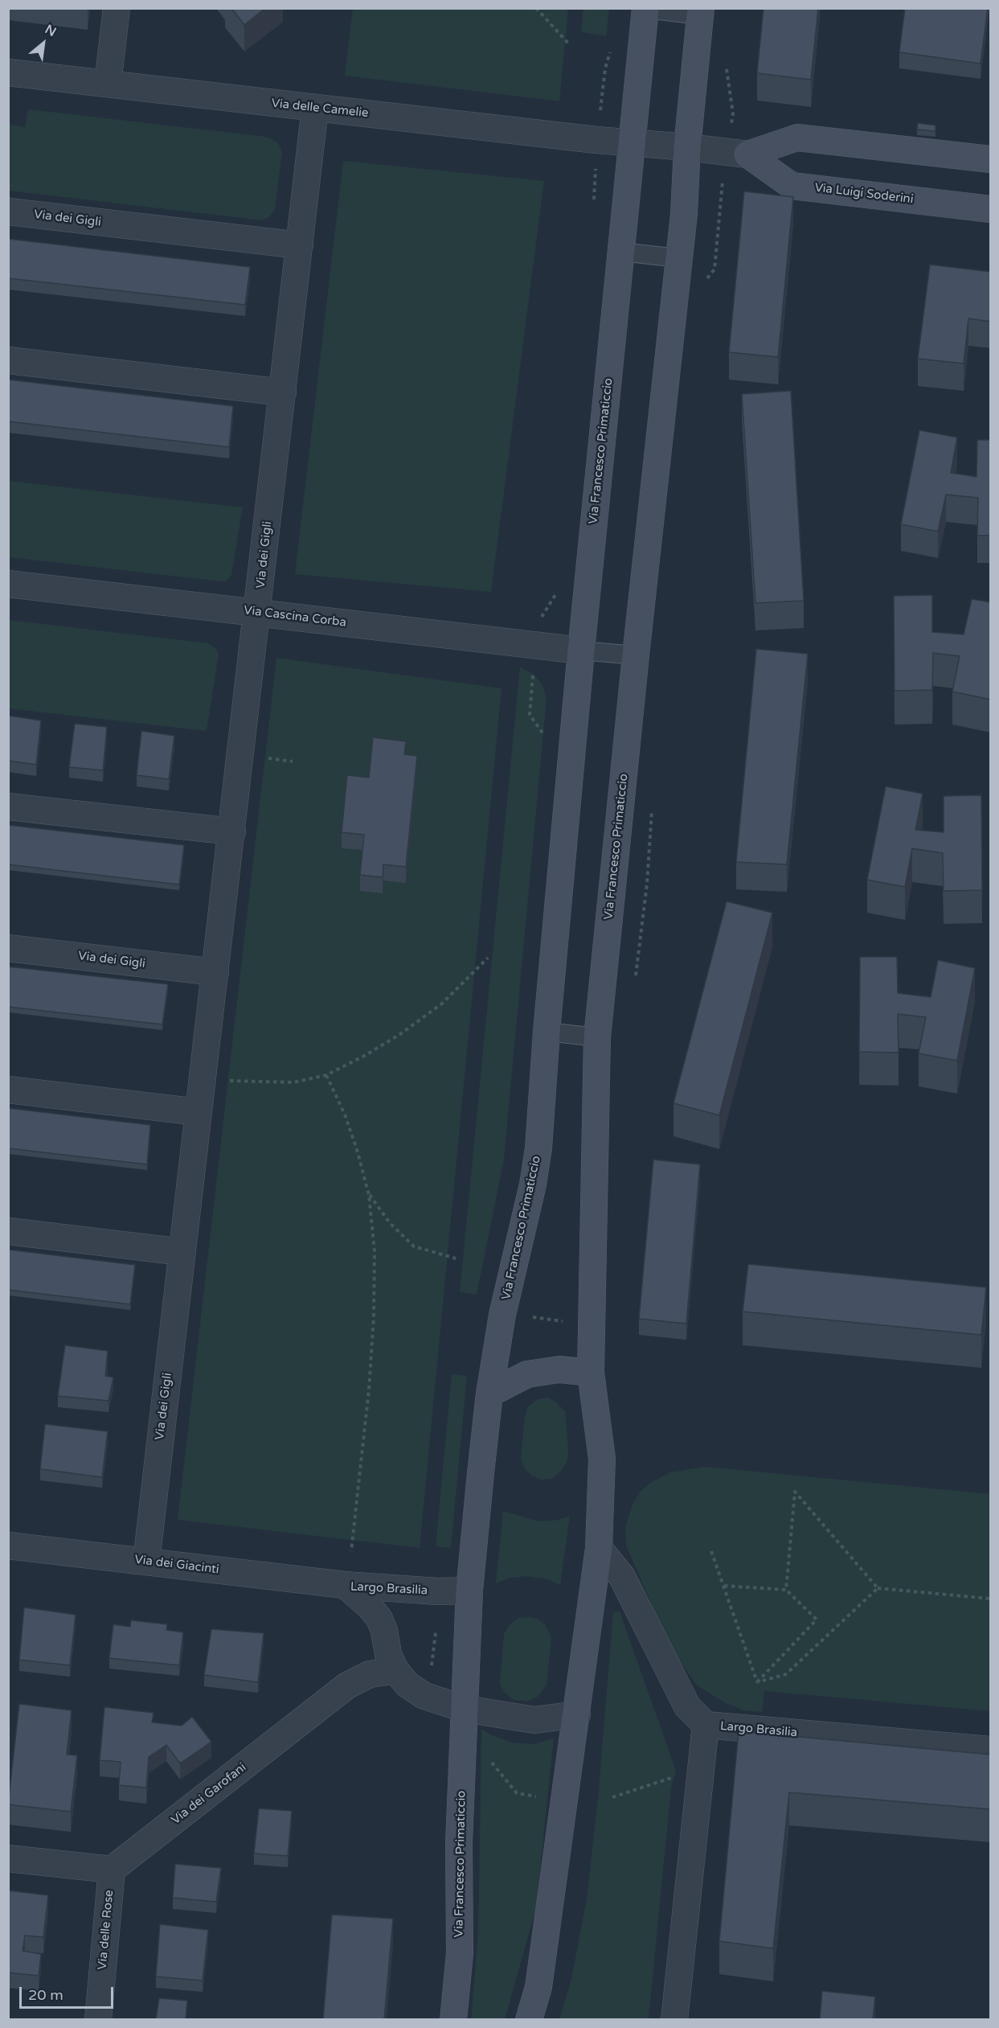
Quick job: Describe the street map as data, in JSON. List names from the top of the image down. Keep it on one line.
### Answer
{"streets":{"street":["Via delle Camelie","Via Luigi Soderini","Via dei Gigli","Via Francesco Primaticcio","Via Cascina Corba","Via dei Giacinti","Largo Brasilia","Via dei Garofani","Via delle Rose"]},"crossings":[["Via delle Camelie","Via dei Gigli"],["Via delle Camelie","Via Francesco Primaticcio"],["Via Luigi Soderini","Via Francesco Primaticcio"],["Via dei Gigli","Via Cascina Corba"],["Via dei Gigli","Via dei Giacinti"],["Via Francesco Primaticcio","Via Cascina Corba"],["Via Francesco Primaticcio","Largo Brasilia"],["Via dei Giacinti","Largo Brasilia"],["Largo Brasilia","Via dei Garofani"],["Via dei Garofani","Via delle Rose"]],"scale_bar":"20 m","north":"top right"}
